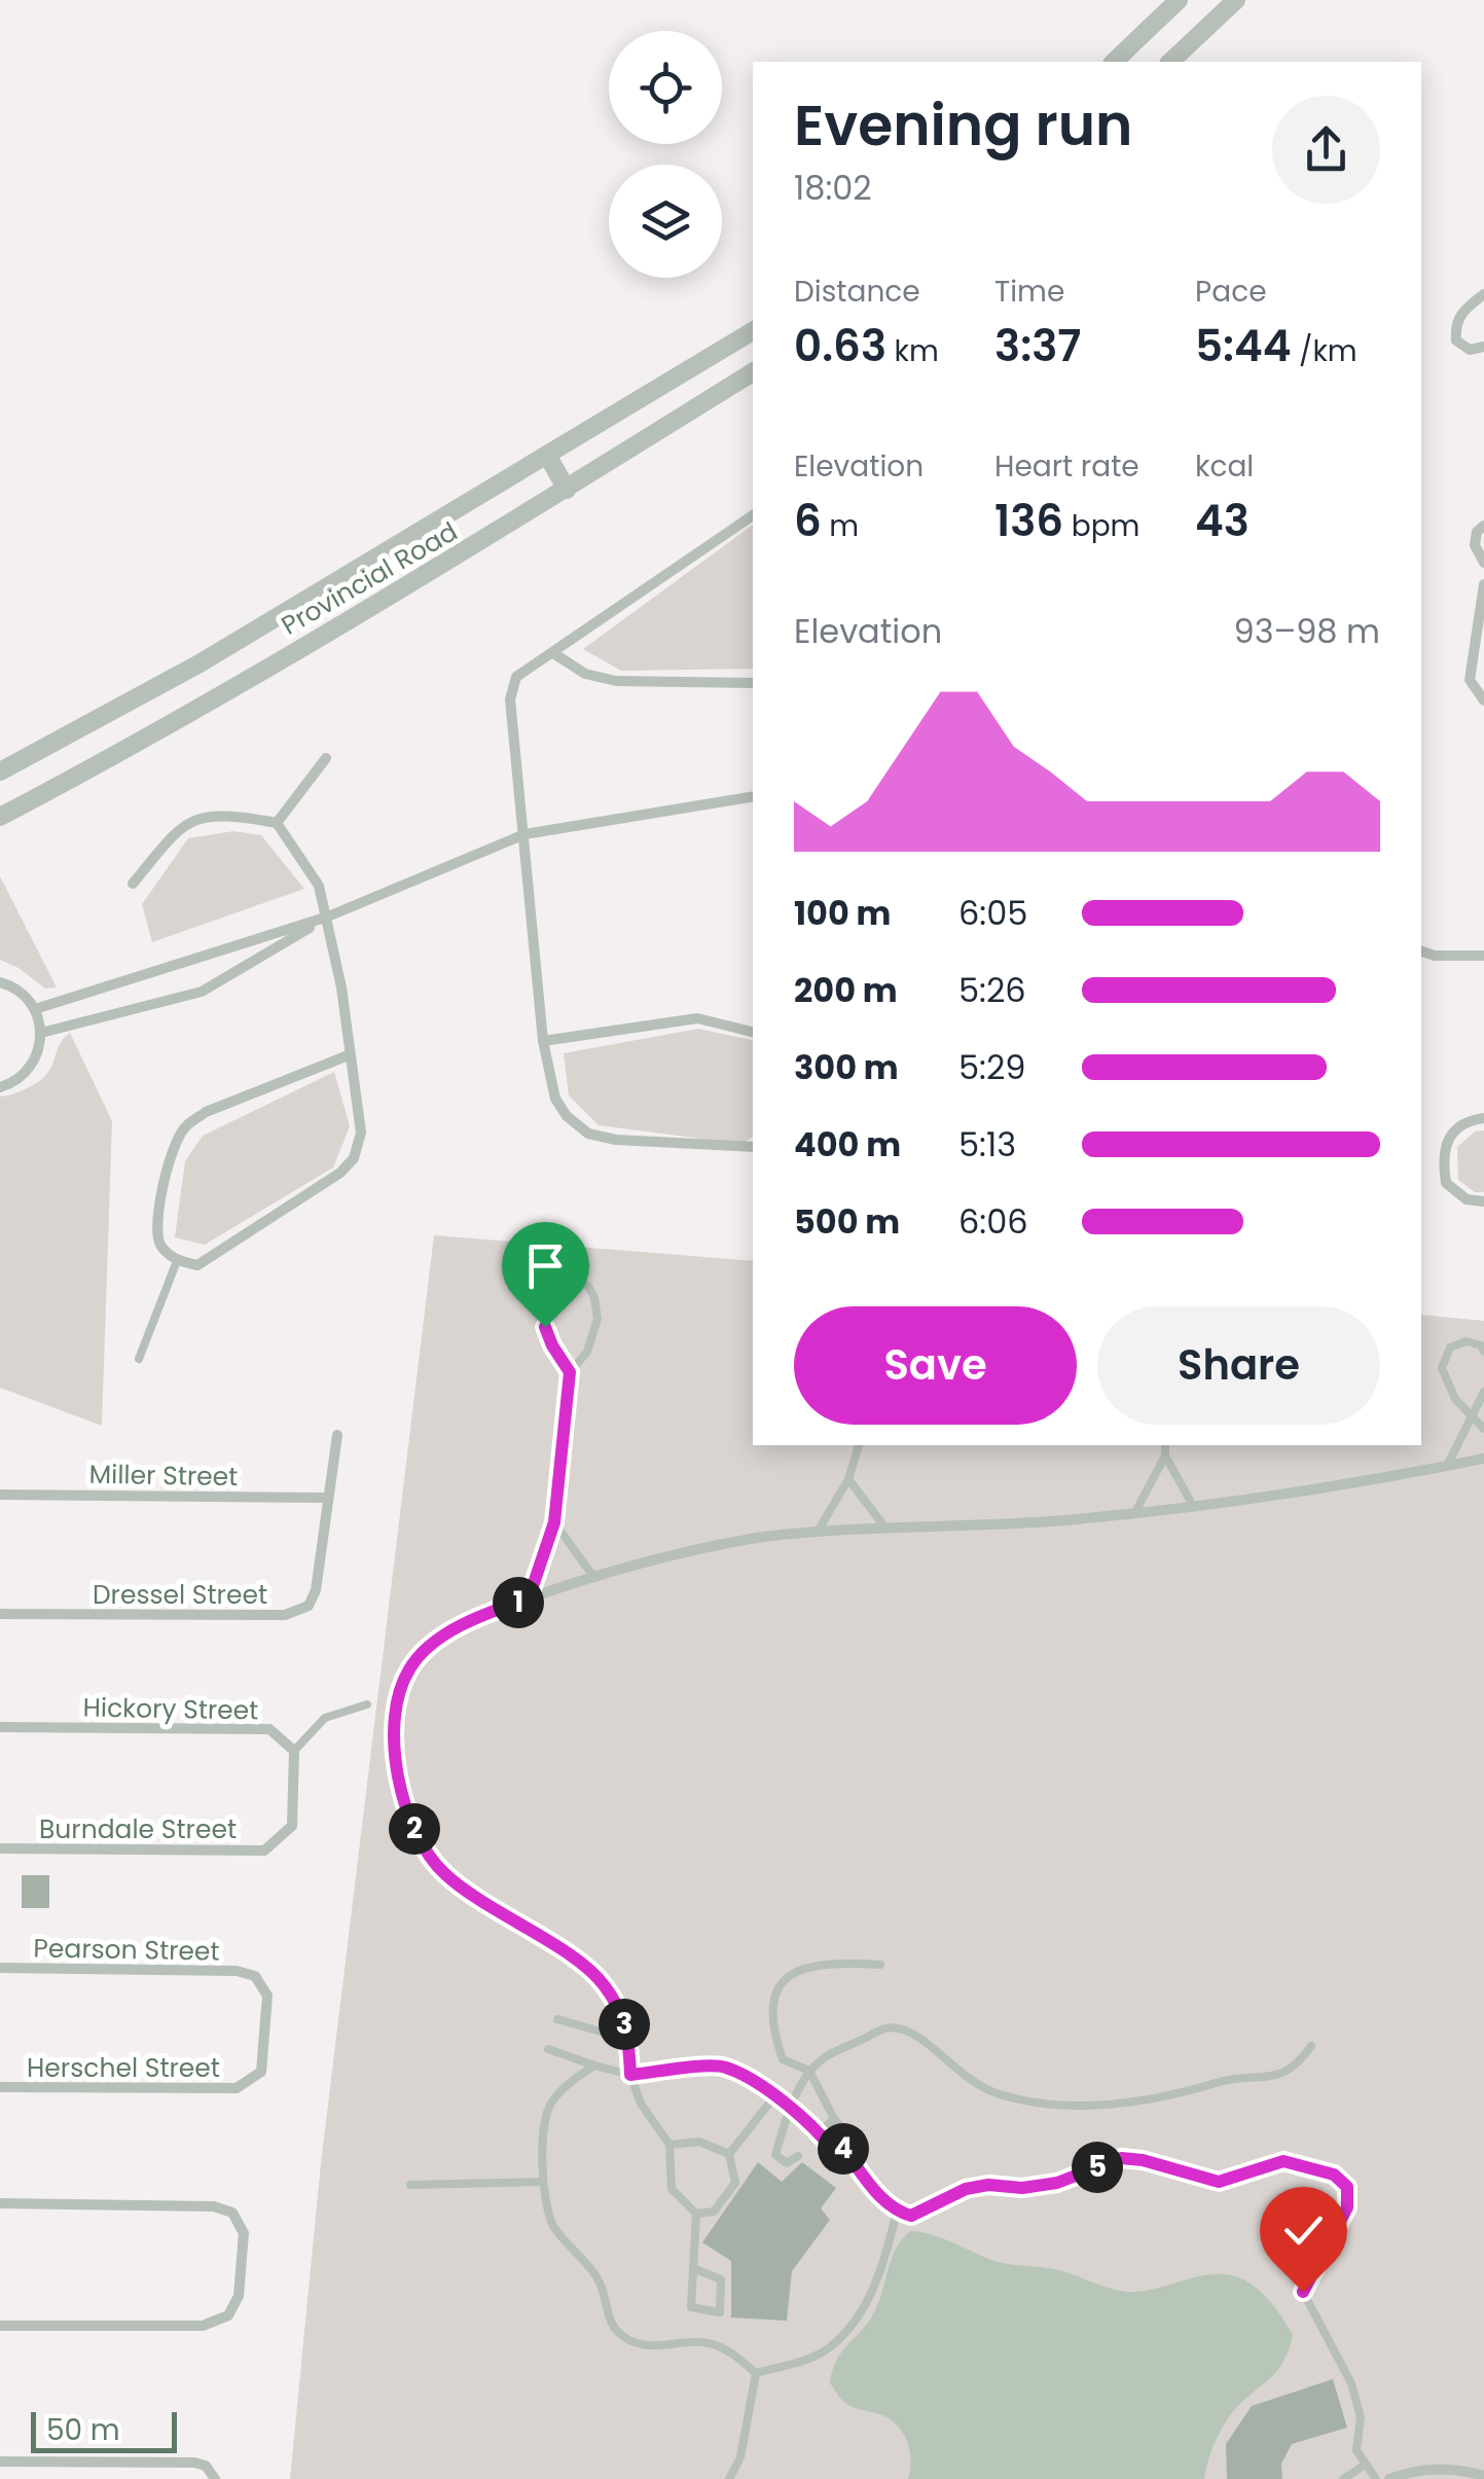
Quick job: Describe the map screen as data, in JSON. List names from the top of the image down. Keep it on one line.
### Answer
{"streets":{"street":["Provincial Road","Miller Street","Dressel Street","Hickory Street","Burndale Street","Pearson Street","Herschel Street"]},"crossings":[["Miller Street","Dressel Street"],["Hickory Street","Burndale Street"],["Pearson Street","Herschel Street"]],"scale_bar":"50 m","page":{"heading":["Evening run","18:02"],"stats":[["Distance","0.63 km"],["Time","3:37"],["Pace","5:44 /km"],["Elevation","6 m"],["Heart rate","136 bpm"],["kcal","43"]],"chart":["Elevation","93–98 m"],"list":[{"name":"100 m","note":"6:05"},{"name":"200 m","note":"5:26"},{"name":"300 m","note":"5:29"},{"name":"400 m","note":"5:13"},{"name":"500 m","note":"6:06"}],"buttons":["Save","Share"],"pins":["1","2","3","4","5"],"scale":"50 m"}}
